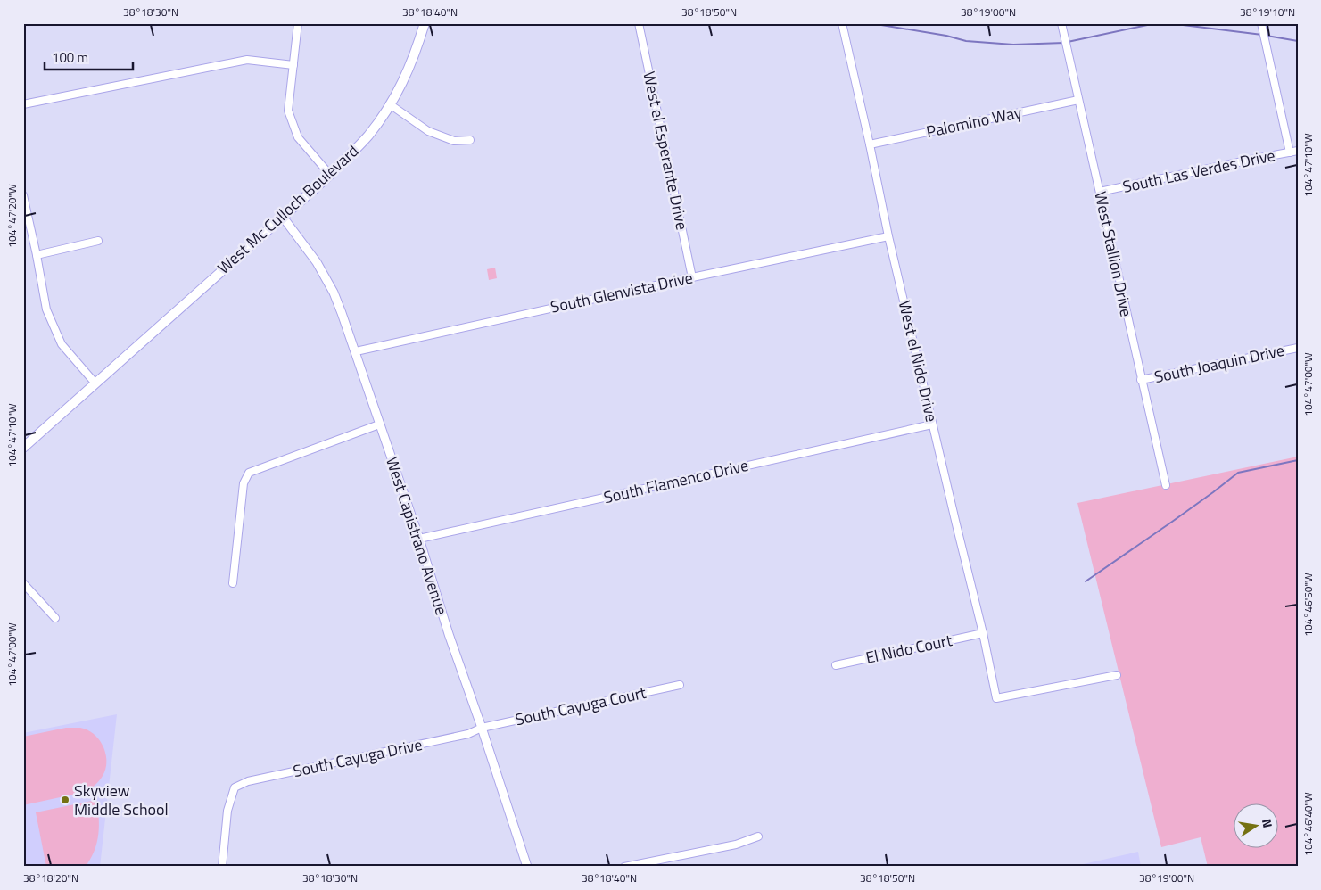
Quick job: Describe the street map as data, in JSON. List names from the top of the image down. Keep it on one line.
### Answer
{"streets":{"main road":["West Mc Culloch Boulevard"],"street":["Palomino Way","West el Esperante Drive","South Las Verdes Drive","West Stallion Drive","South Glenvista Drive","West el Nido Drive","South Joaquin Drive","South Flamenco Drive","West Capistrano Avenue","El Nido Court","South Cayuga Court","South Cayuga Drive"]},"crossings":[["Palomino Way","West Stallion Drive"],["Palomino Way","West el Nido Drive"],["West el Esperante Drive","South Glenvista Drive"],["South Las Verdes Drive","West Stallion Drive"],["West Mc Culloch Boulevard","West Capistrano Avenue"],["West Stallion Drive","South Joaquin Drive"],["South Glenvista Drive","West el Nido Drive"],["South Glenvista Drive","West Capistrano Avenue"],["West el Nido Drive","South Flamenco Drive"],["West el Nido Drive","El Nido Court"],["South Flamenco Drive","West Capistrano Avenue"],["West Capistrano Avenue","South Cayuga Court"],["West Capistrano Avenue","South Cayuga Drive"],["South Cayuga Court","South Cayuga Drive"]],"places":["Skyview Middle School"],"scale_bar":"100 m","north":"right","coordinates":["38°18'30\"N","38°18'40\"N","38°18'50\"N","38°19'00\"N","38°19'10\"N","104°47'10\"W","104°47'20\"W","104°47'00\"W","104°46'50\"W","104°46'40\"W","38°18'20\"N"]}
